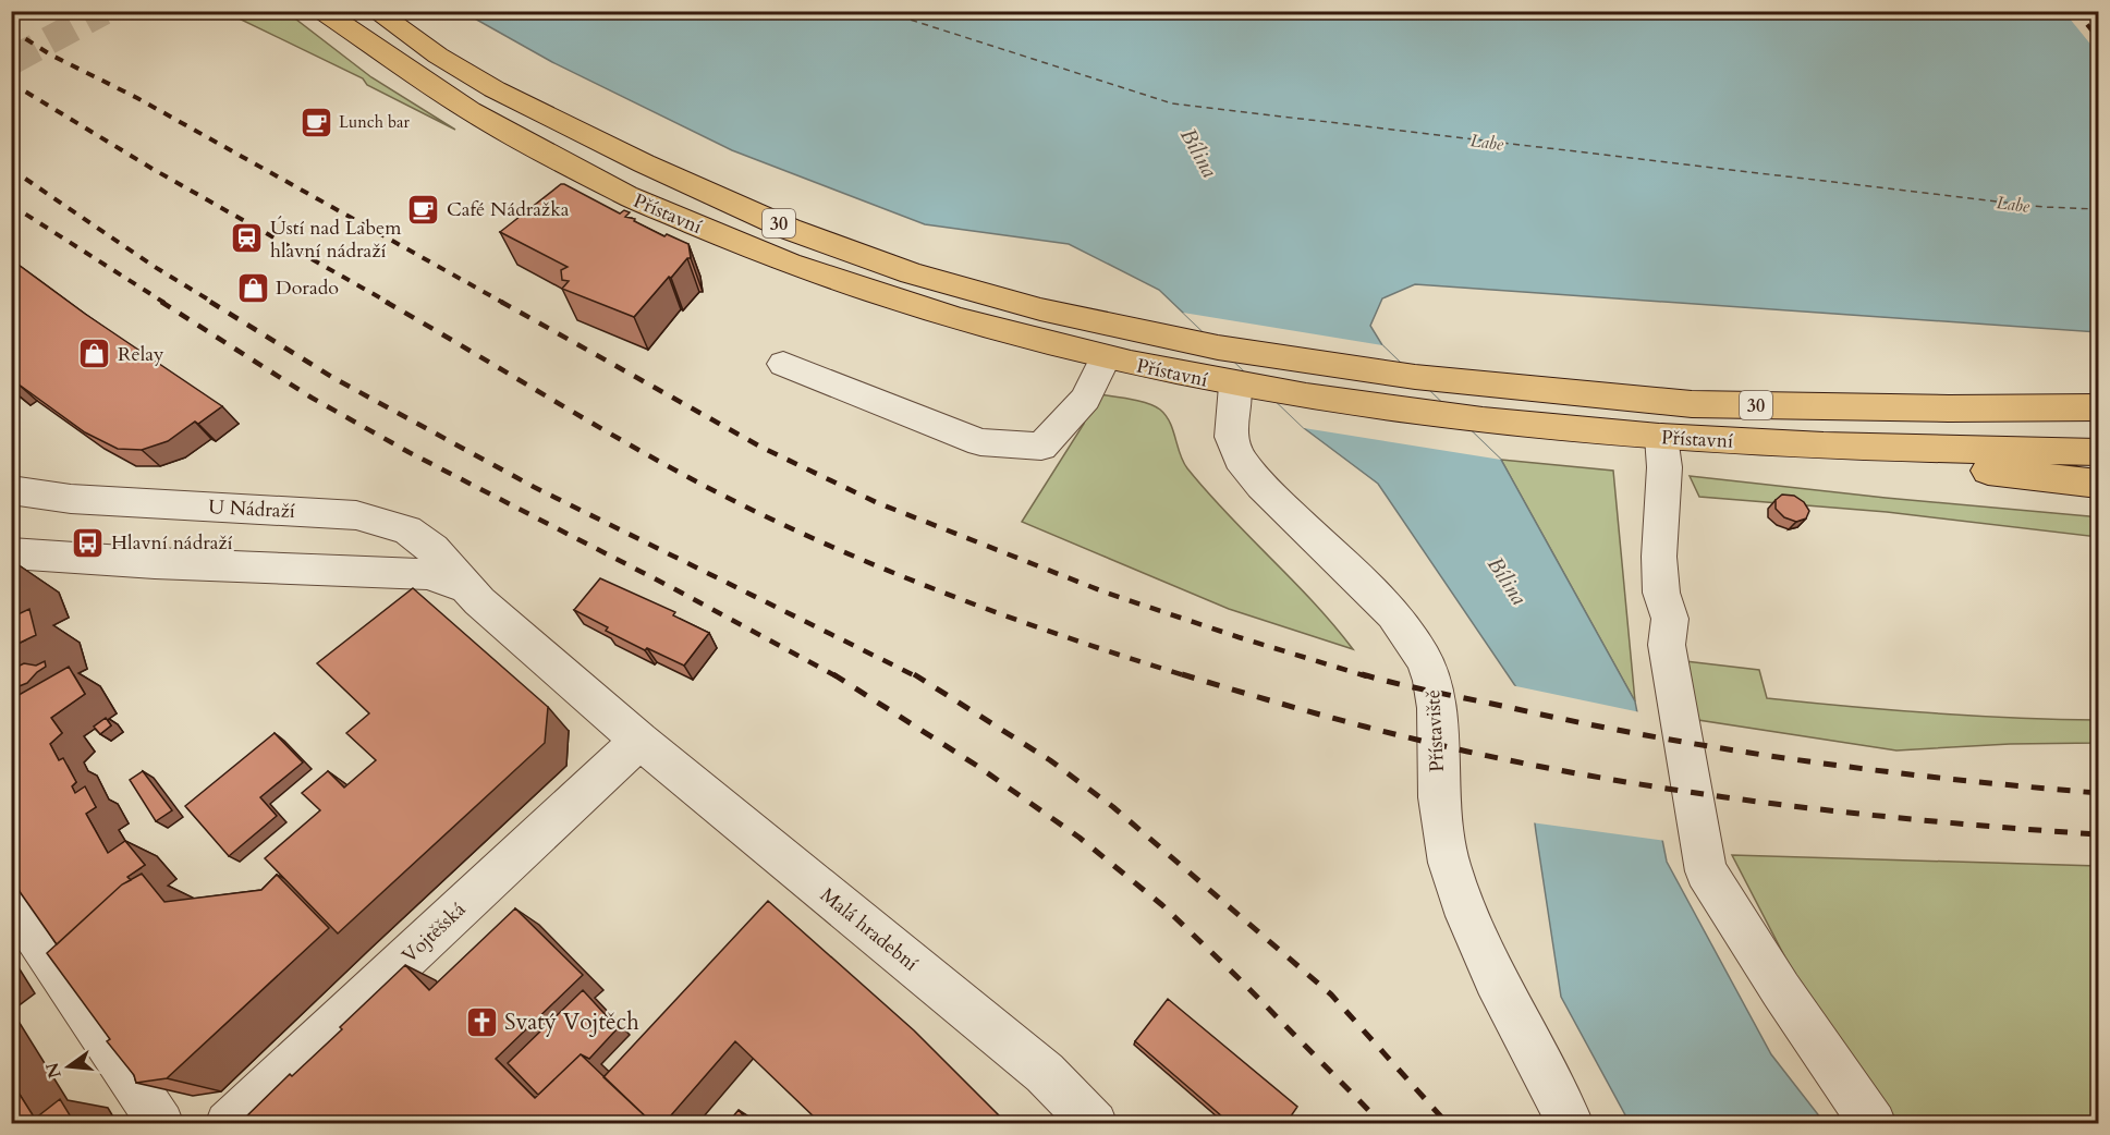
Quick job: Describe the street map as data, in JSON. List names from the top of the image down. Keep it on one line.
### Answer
{"streets":{"main road":["Přístavní","30"],"street":["U Nádraží","Přístaviště","Malá hradební","Vojtěšská"]},"crossings":[["Přístavní","Přístaviště"],["U Nádraží","Malá hradební"],["U Nádraží","Vojtěšská"],["Malá hradební","Vojtěšská"]],"water":["Labe","Bílina"],"places":{"cafe":["Lunch bar","Café Nádražka"],"station":["Ústí nad Labem hlavní nádraží"],"shop":["Dorado","Relay"],"bus stop":["Hlavní nádraží"],"church":["Svatý Vojtěch"]},"north":"left"}
